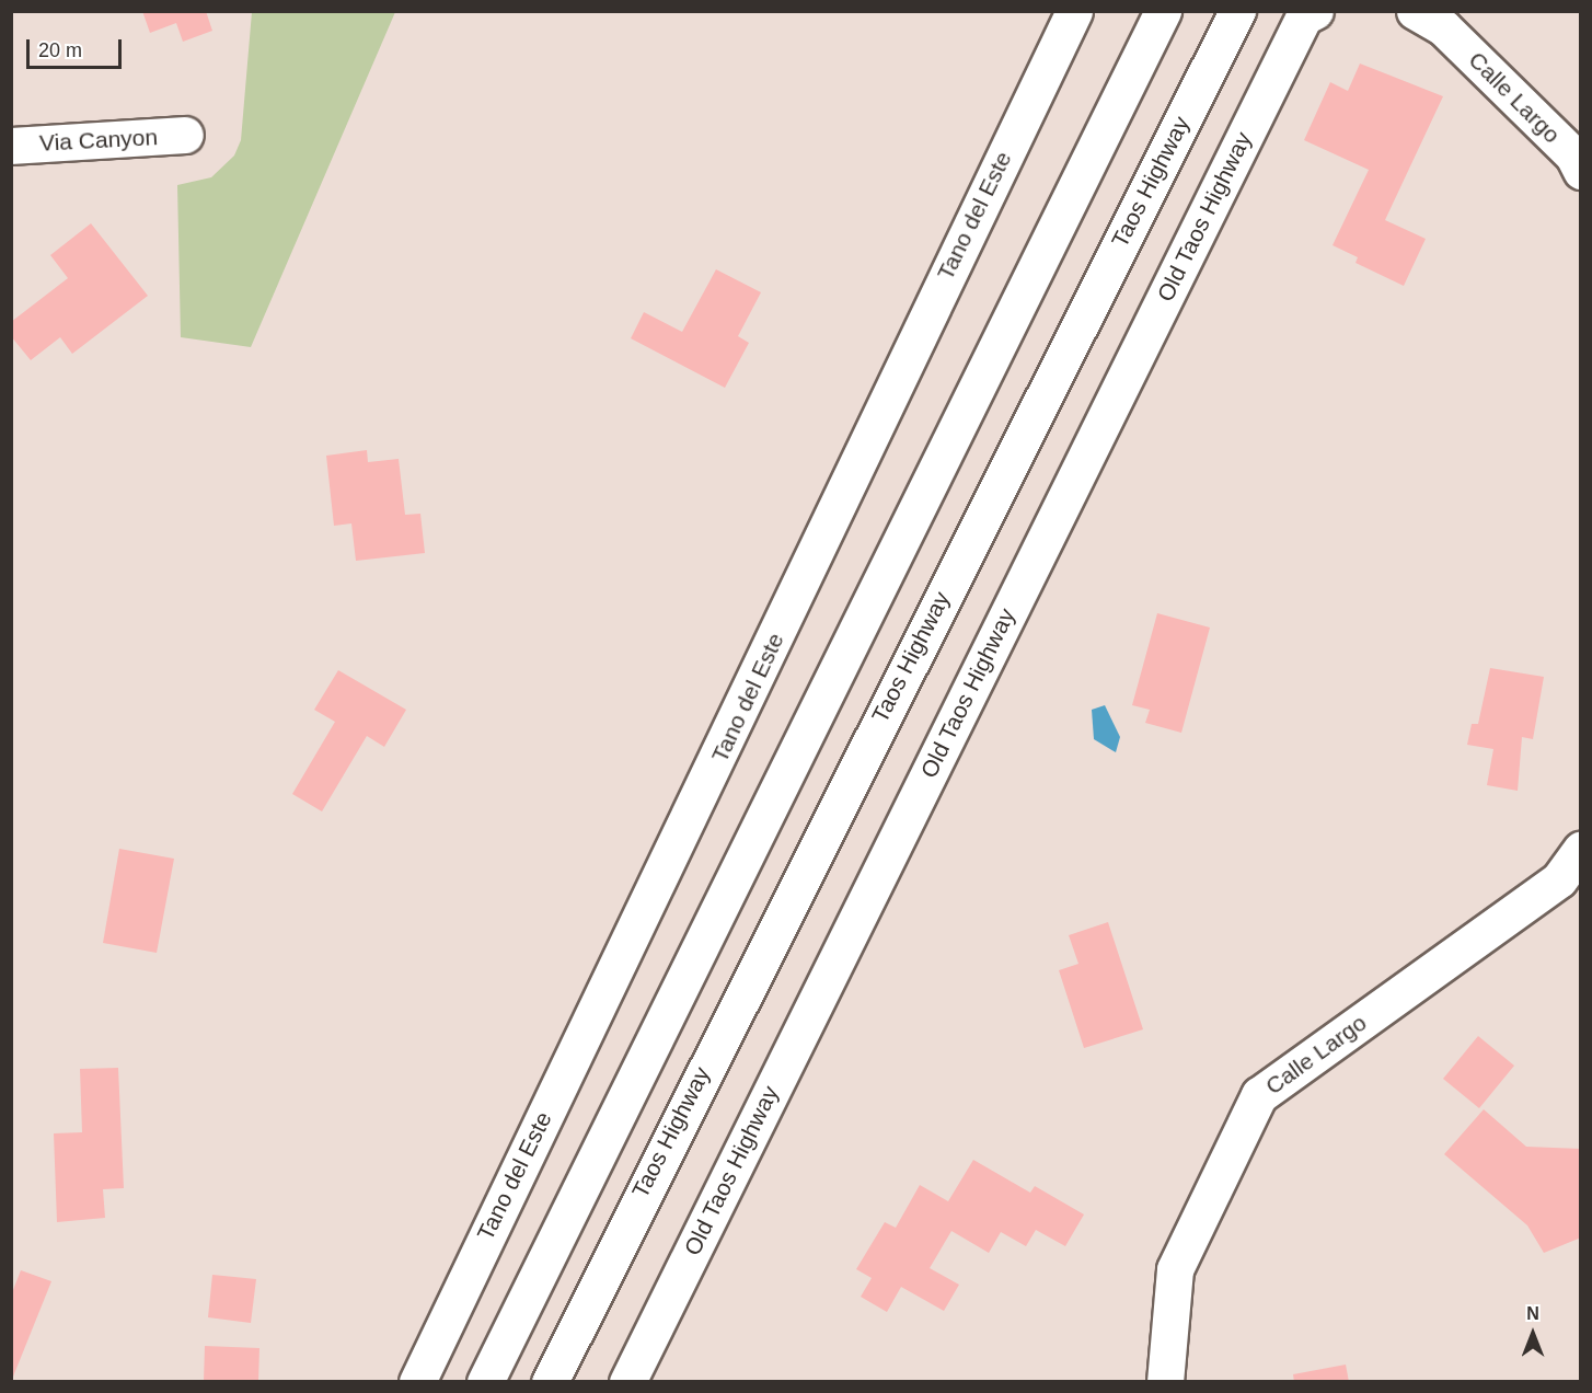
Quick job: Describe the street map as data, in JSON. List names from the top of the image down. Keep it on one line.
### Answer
{"streets":{"main road":["Calle Largo","Via Canyon","Taos Highway","Tano del Este","Old Taos Highway"]},"scale_bar":"20 m","north":"top"}
